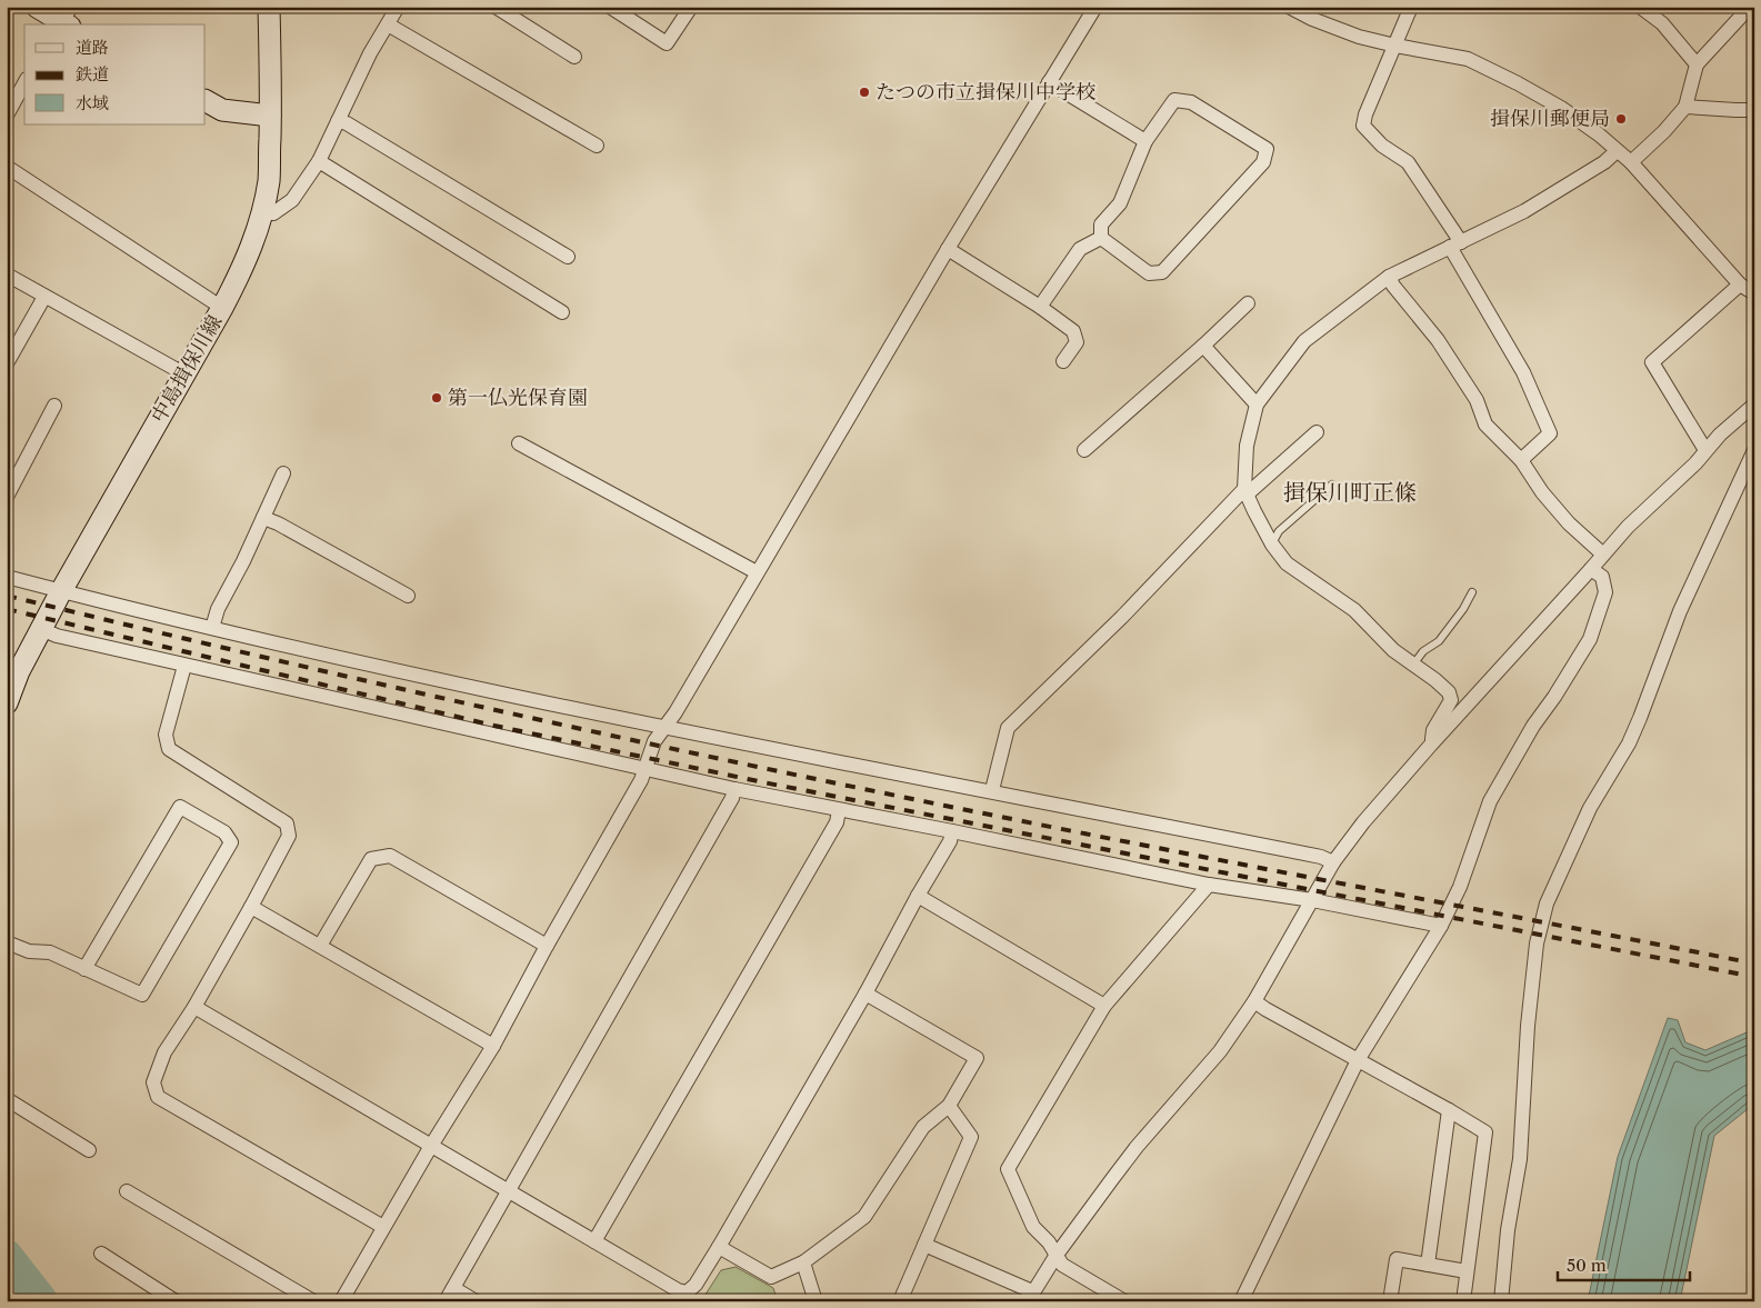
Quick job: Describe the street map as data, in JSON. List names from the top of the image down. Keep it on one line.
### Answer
{"streets":{"main road":["中島揖保川線"]},"districts":["揖保川町正條"],"places":["たつの市立揖保川中学校","揖保川郵便局","第一仏光保育園"],"legend":["道路","鉄道","水域"],"scale_bar":"50 m"}
